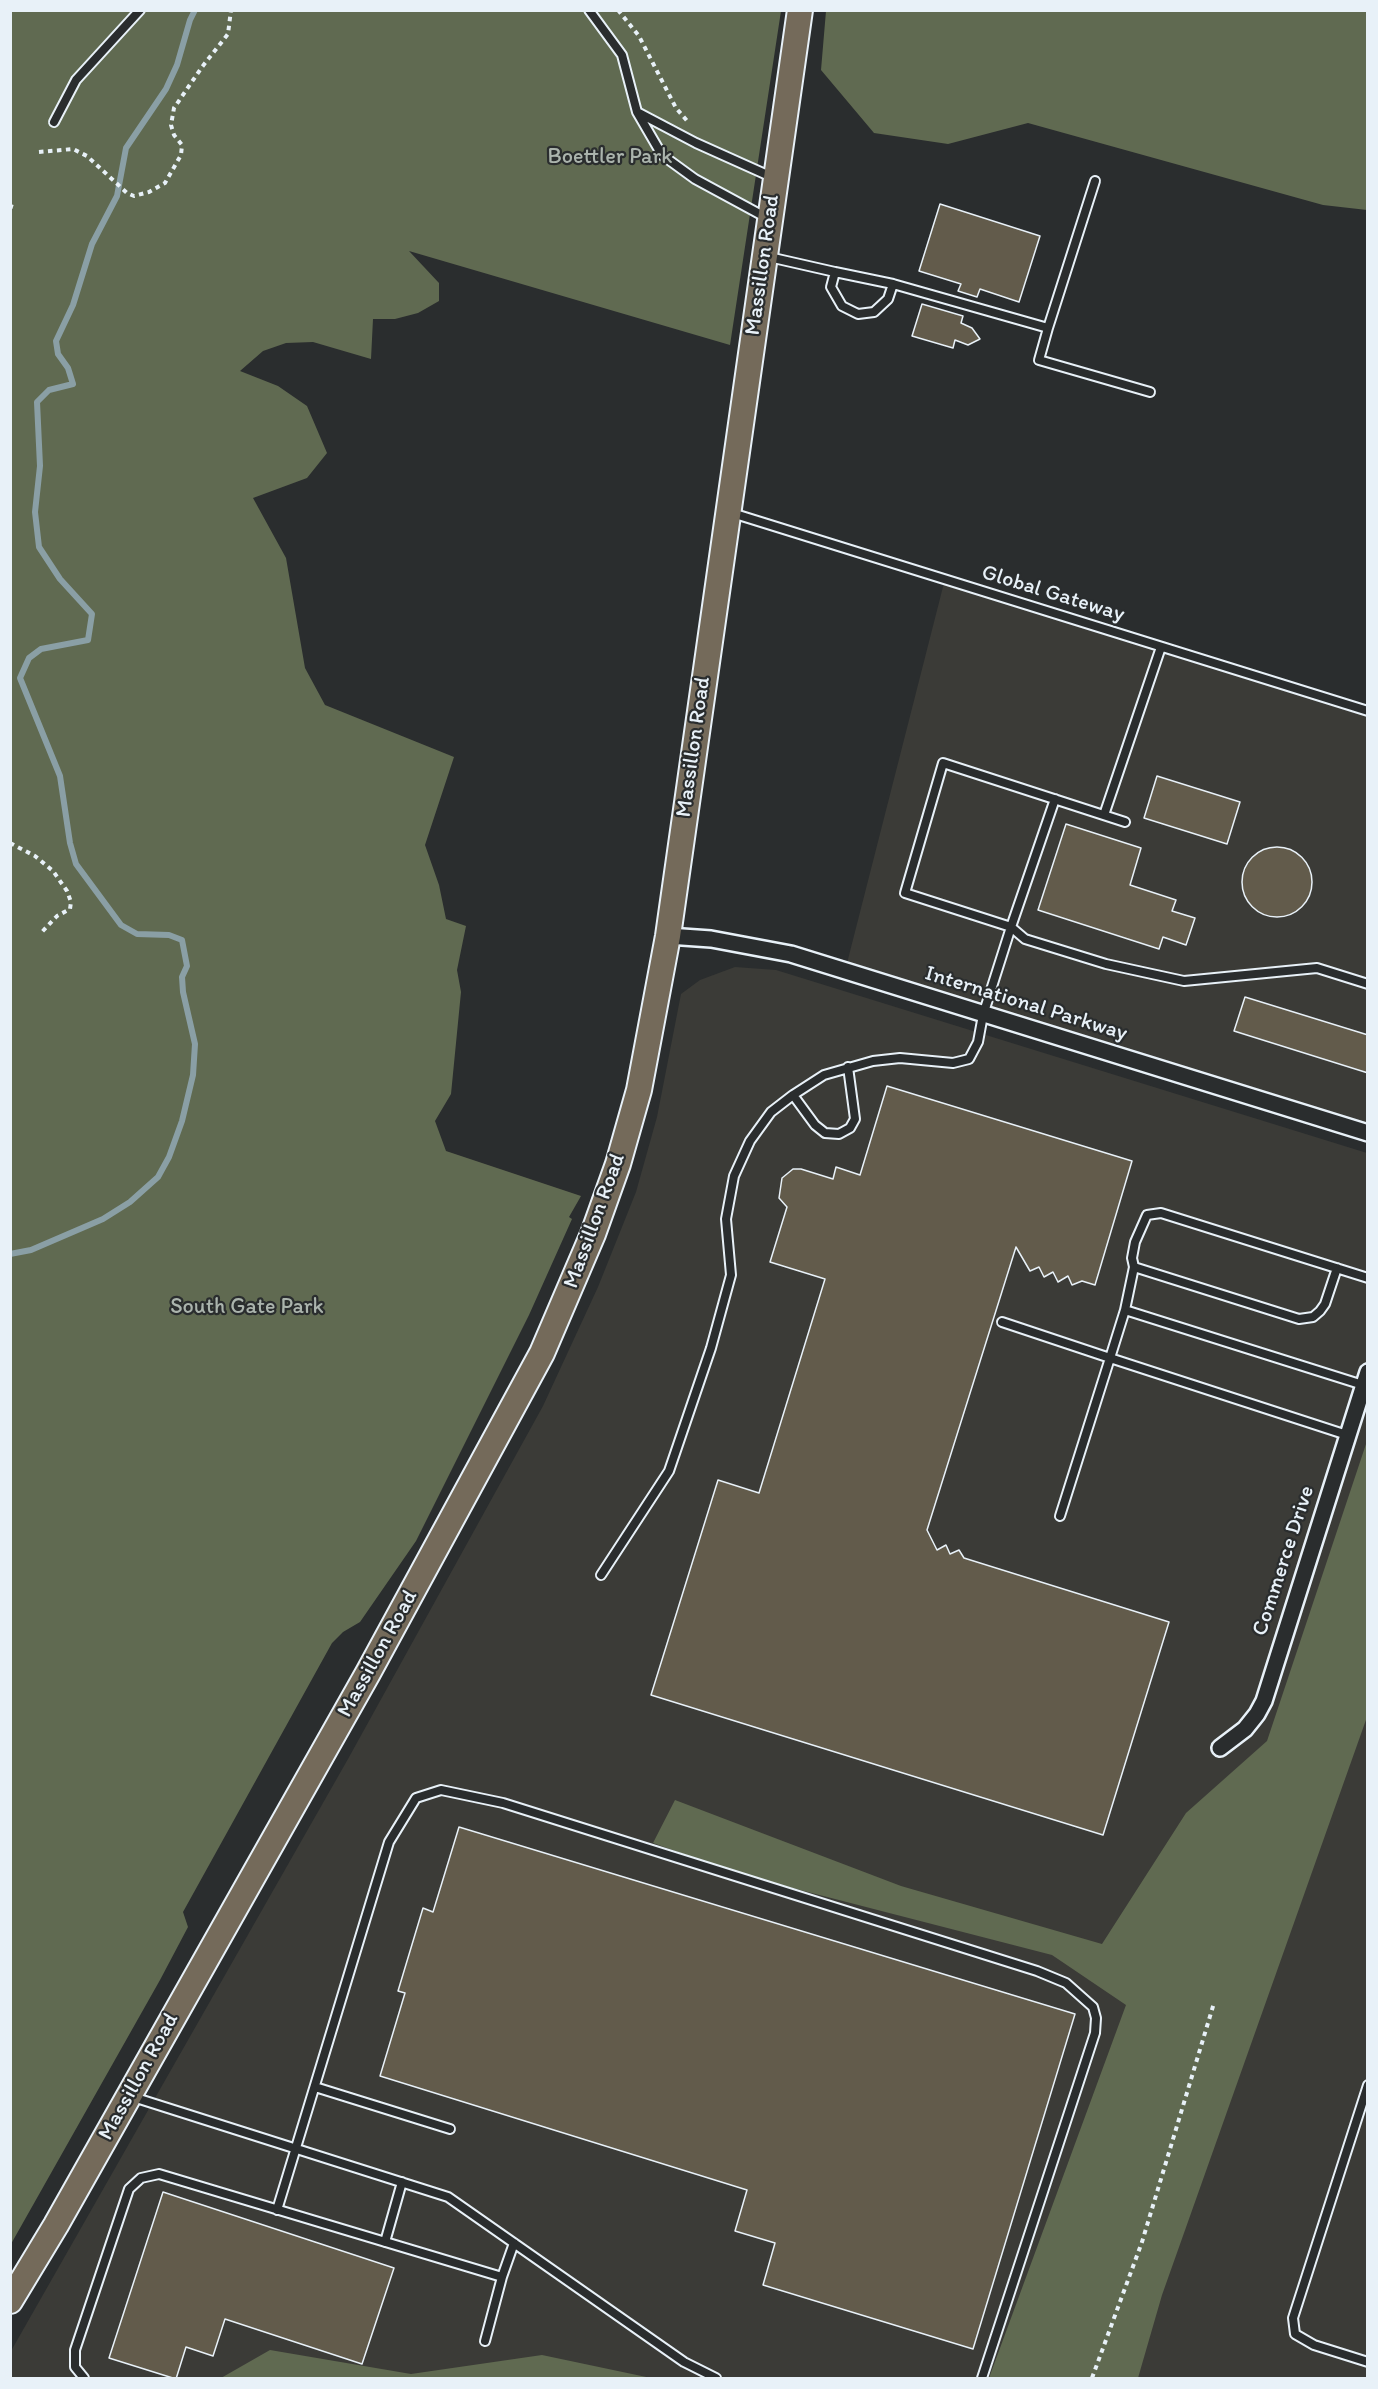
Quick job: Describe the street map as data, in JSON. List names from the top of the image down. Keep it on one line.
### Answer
{"streets":{"main road":["Massillon Road"],"street":["International Parkway","Commerce Drive"],"lane":["Global Gateway"]},"crossings":[["Massillon Road","Global Gateway"],["Massillon Road","International Parkway"]],"parks":["Boettler Park","South Gate Park"]}
